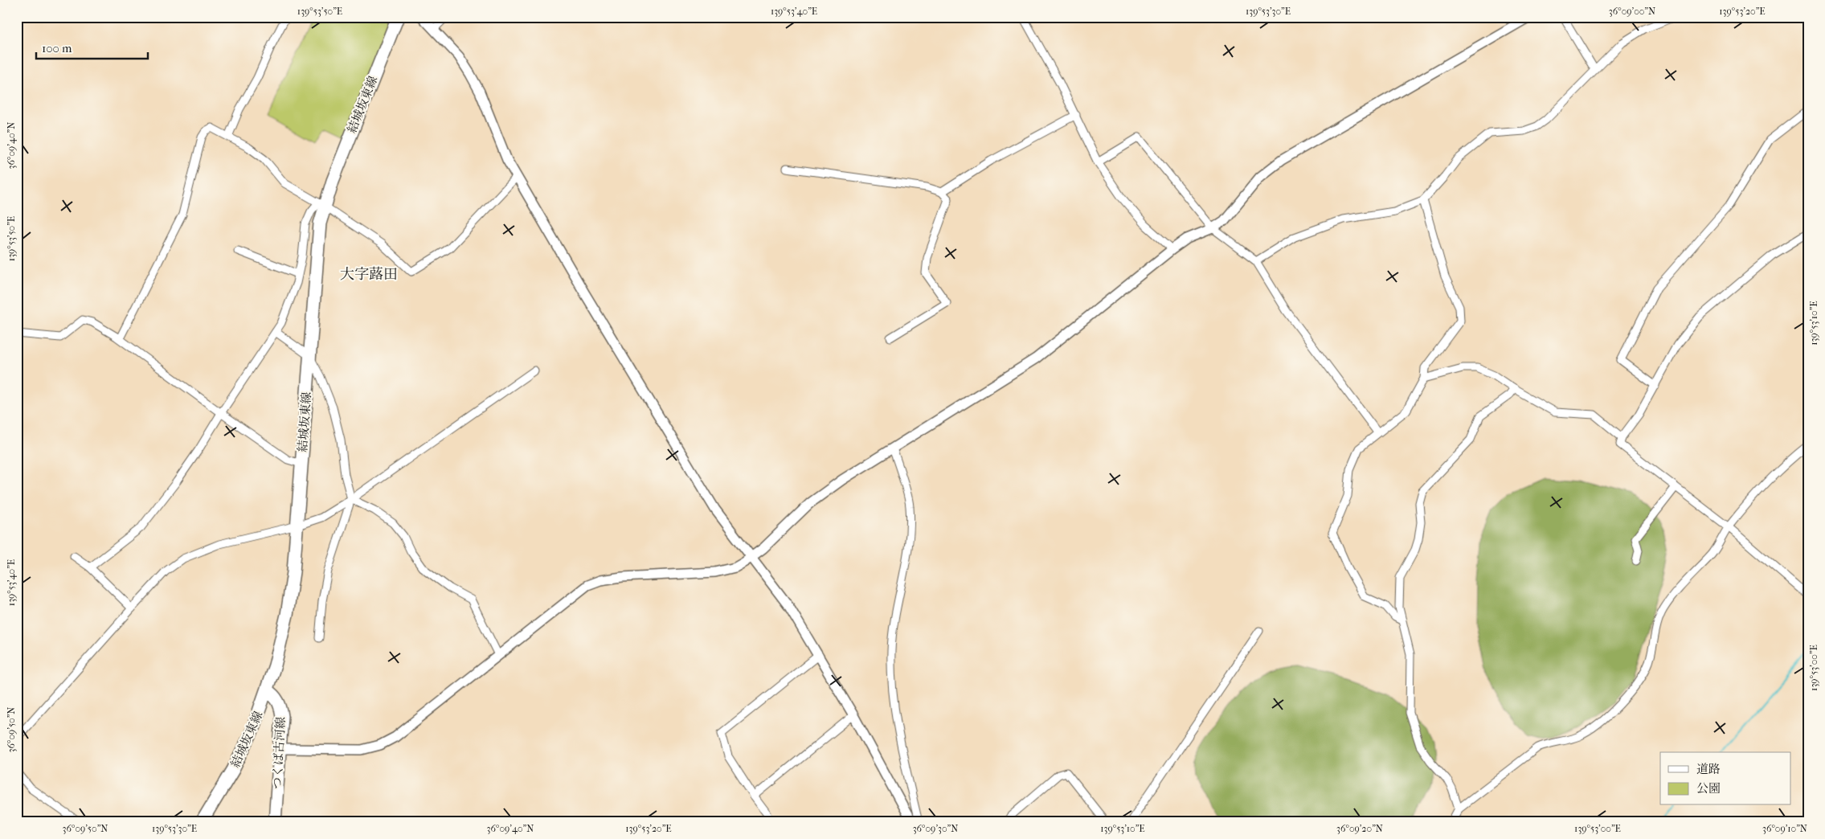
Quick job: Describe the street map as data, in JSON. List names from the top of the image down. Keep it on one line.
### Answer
{"streets":{"main road":["結城坂東線","つくば古河線"]},"crossings":[["結城坂東線","つくば古河線"]],"districts":["大字蕗田"],"legend":["道路","公園"],"scale_bar":"100 m","coordinates":["139°53'50\"E","139°53'40\"E","139°53'30\"E","36°09'00\"N","139°53'20\"E","36°09'40\"N","139°53'10\"E","139°53'00\"E","36°09'50\"N","36°09'30\"N","36°09'20\"N","36°09'10\"N"]}
